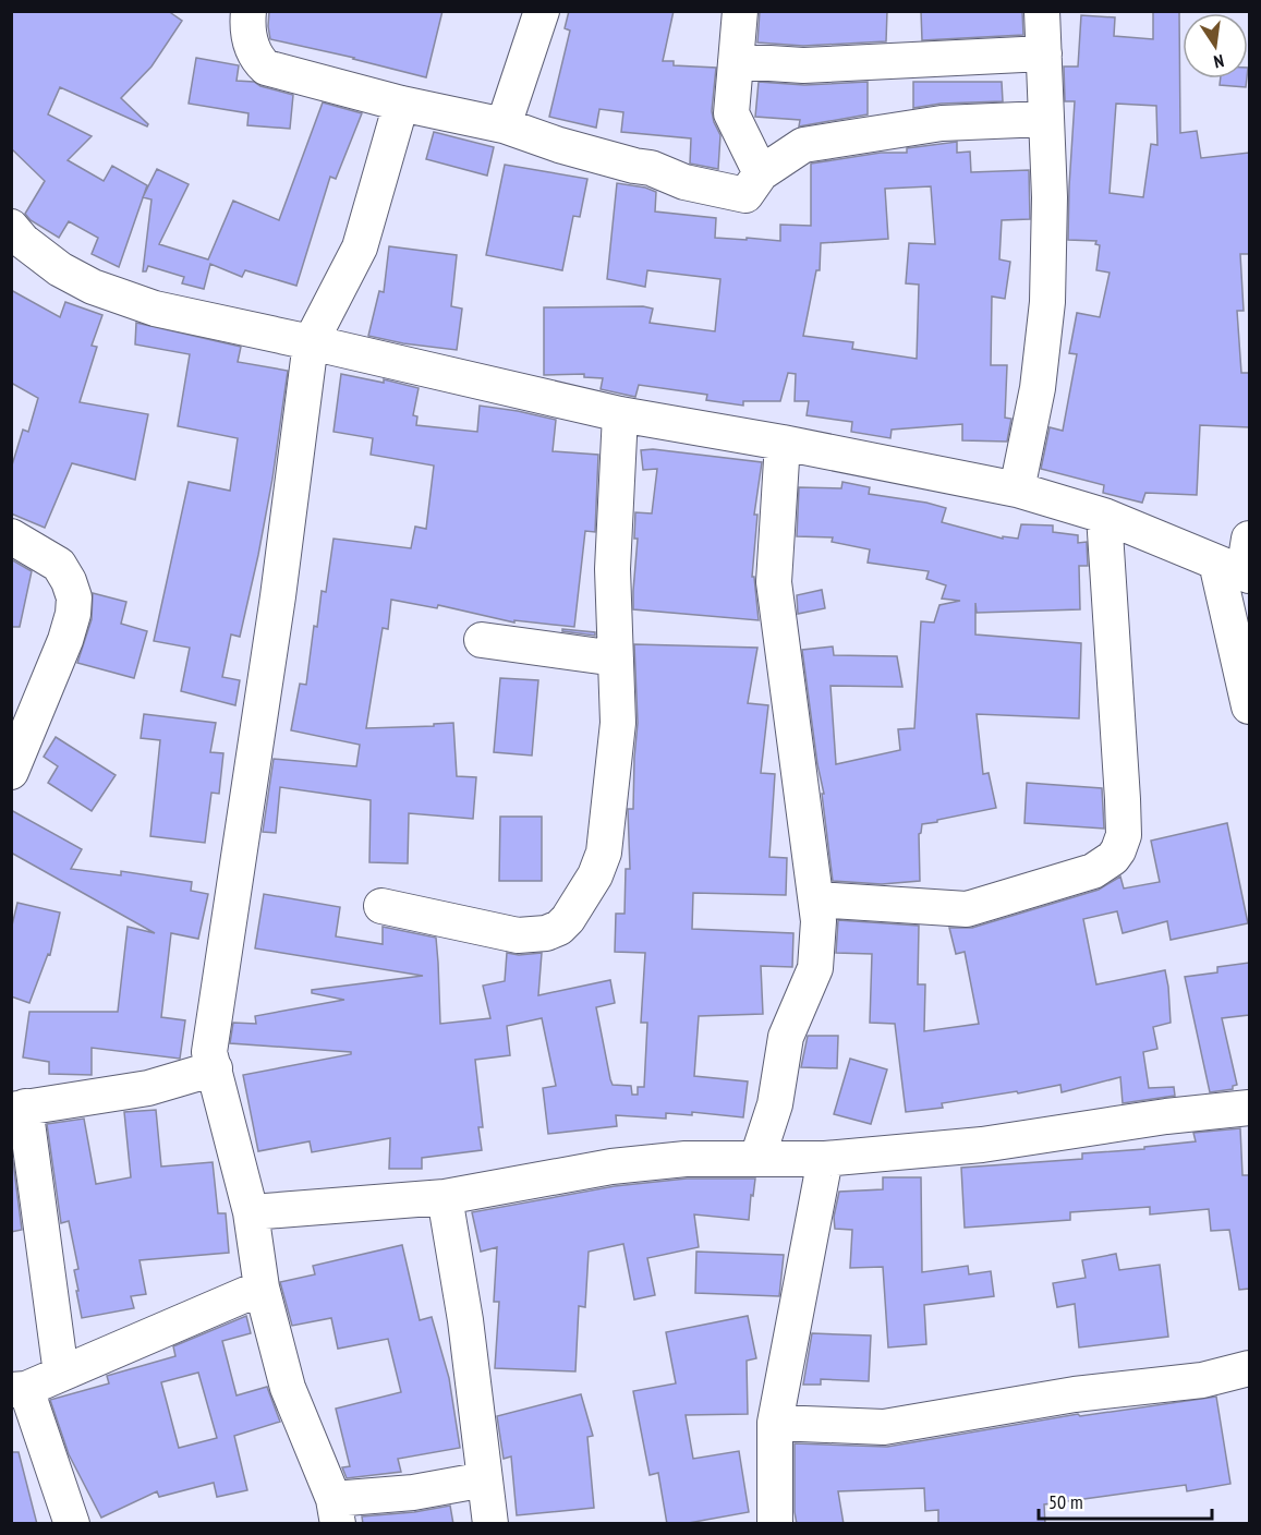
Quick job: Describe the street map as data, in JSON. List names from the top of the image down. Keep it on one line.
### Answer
{"scale_bar":"50 m","north":"bottom"}
